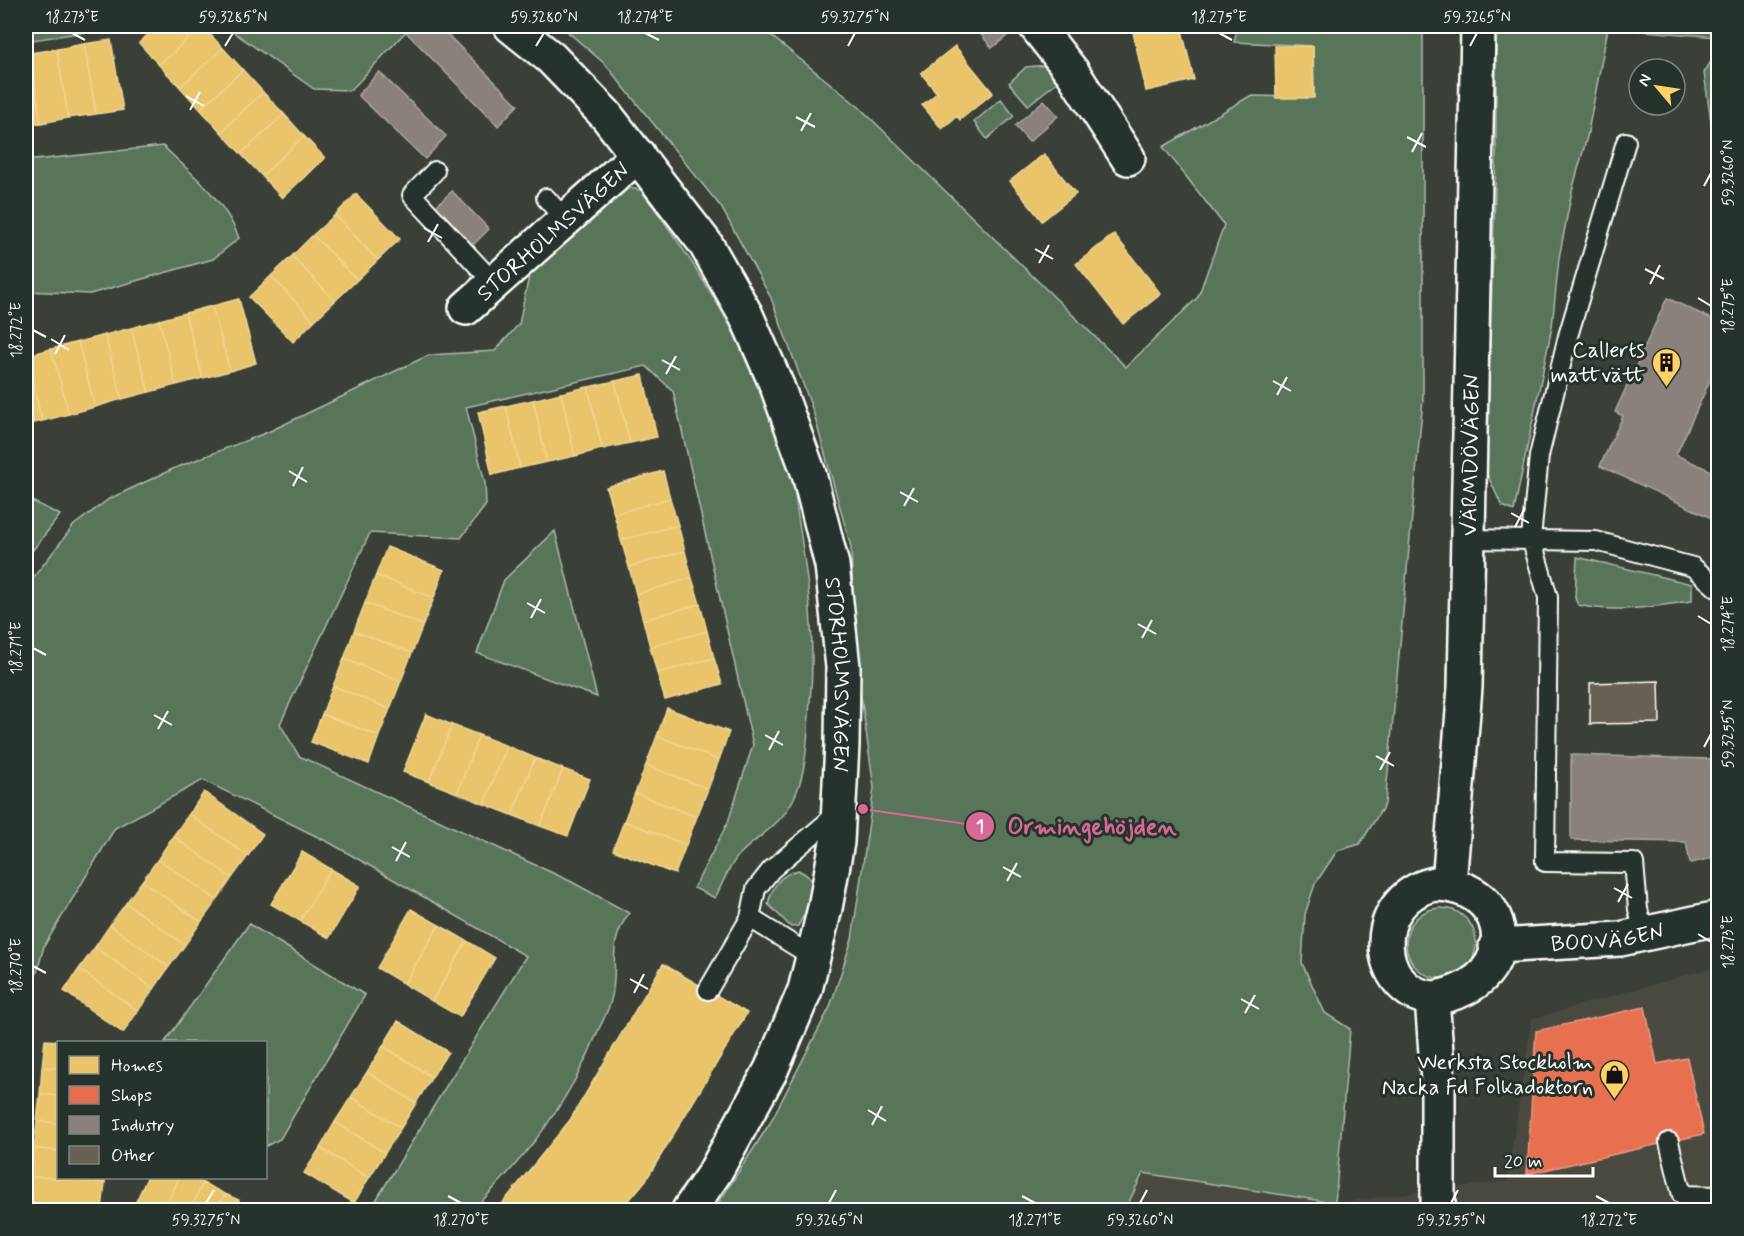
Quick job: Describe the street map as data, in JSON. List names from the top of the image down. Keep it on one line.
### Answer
{"streets":{"street":["STORHOLMSVÄGEN","VÄRMDÖVÄGEN","BOOVÄGEN"]},"crossings":[["VÄRMDÖVÄGEN","BOOVÄGEN"]],"places":{"building":["Callerts mattvätt"],"other":["Ormingehöjden"],"shop":["Werksta Stockholm Nacka Fd Folkadoktorn"]},"legend":["Homes","Shops","Industry","Other"],"scale_bar":"20 m","north":"top left","coordinates":["18.273°E","59.3285°N","59.3280°N","18.274°E","59.3275°N","18.275°E","59.3265°N","59.3260°N","18.272°E","18.271°E","59.3255°N","18.270°E"]}
